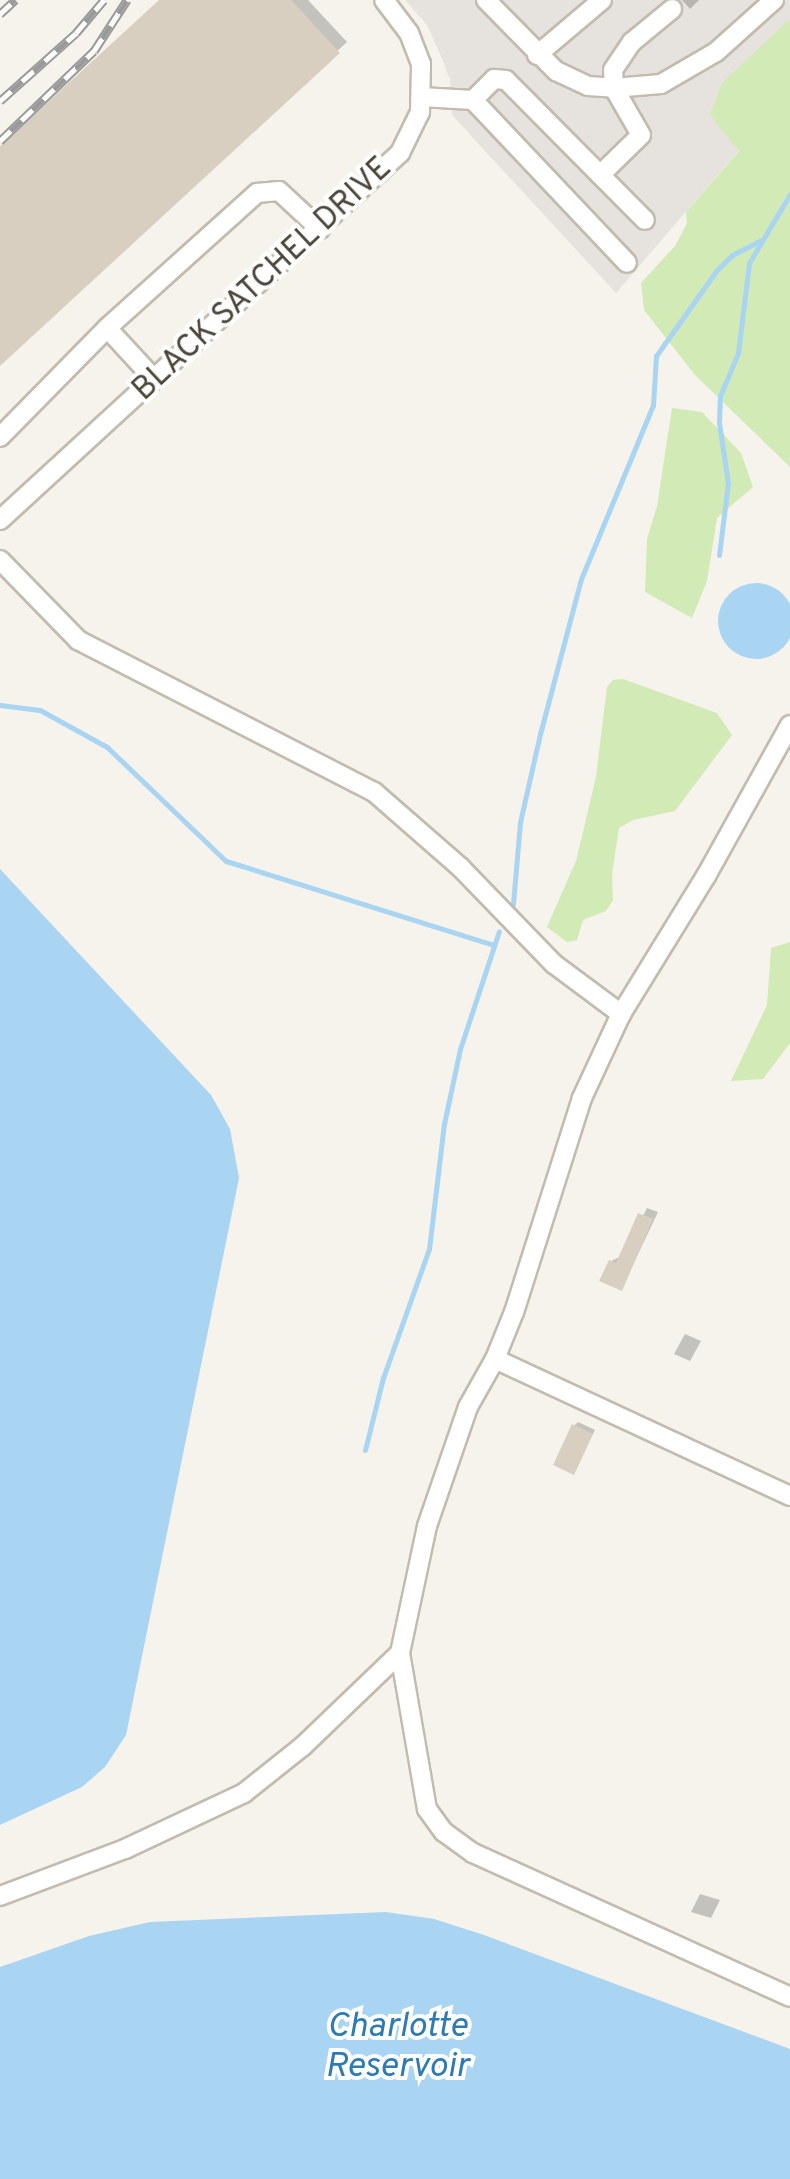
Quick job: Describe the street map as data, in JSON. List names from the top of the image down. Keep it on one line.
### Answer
{"streets":{"street":["BLACK SATCHEL DRIVE"]},"water":["Charlotte Reservoir"]}
